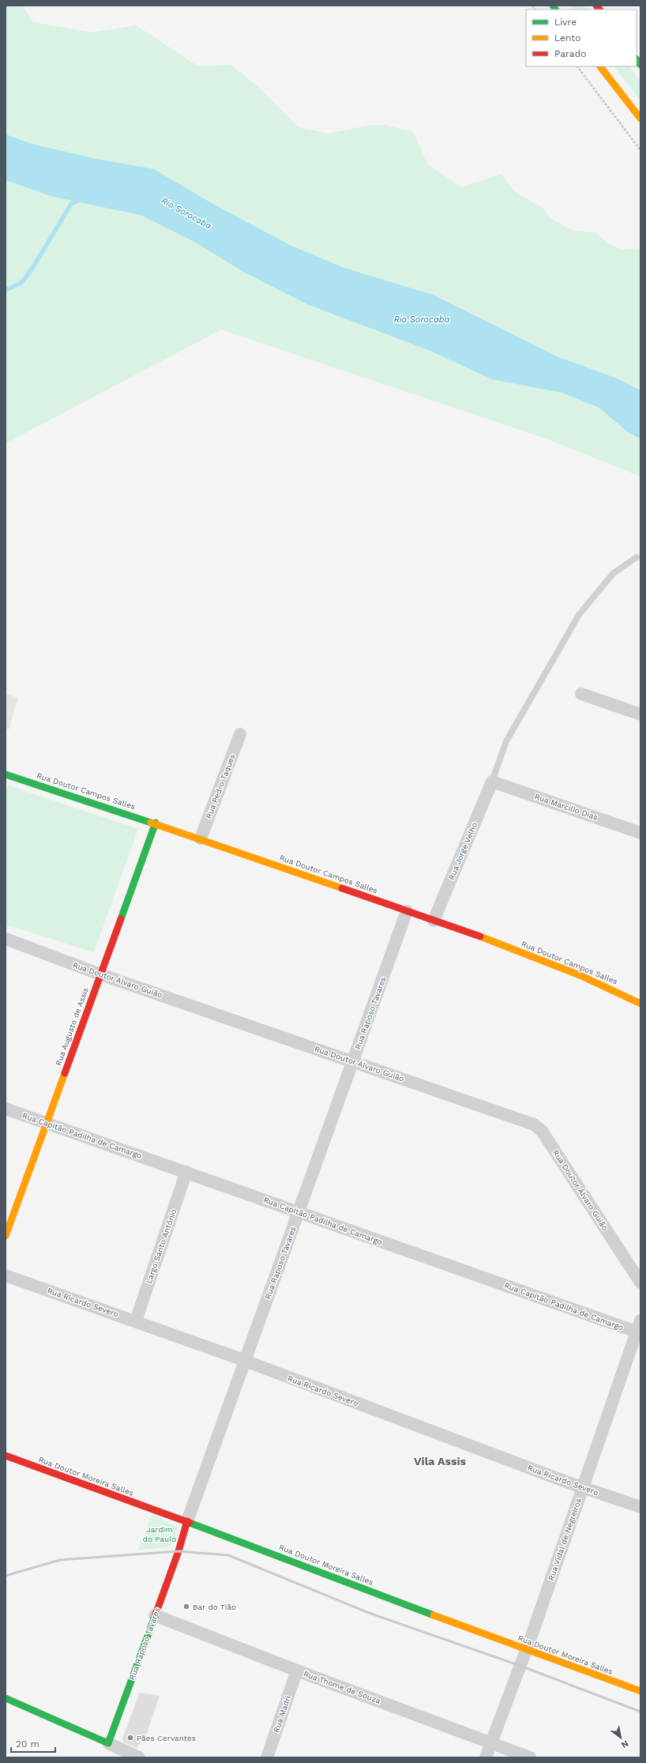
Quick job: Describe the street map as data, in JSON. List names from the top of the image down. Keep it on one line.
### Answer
{"streets":{"main road":["Rua Doutor Campos Salles","Rua Raposo Tavares","Rua Augusto de Assis","Rua Doutor Moreira Salles"],"street":["Rua Pedro Taques","Rua Marcilio Dias","Rua Jorge Velho","Rua Doutor Álvaro Guião","Rua Capitão Padilha de Camargo","Largo Santo Antônio","Rua Ricardo Severo","Rua Vidal de Negreiros","Rua Thome de Souza","Rua Madri"]},"crossings":[["Rua Pedro Taques","Rua Doutor Campos Salles"],["Rua Doutor Campos Salles","Rua Jorge Velho"],["Rua Doutor Campos Salles","Rua Raposo Tavares"],["Rua Doutor Campos Salles","Rua Augusto de Assis"],["Rua Marcilio Dias","Rua Jorge Velho"],["Rua Doutor Álvaro Guião","Rua Raposo Tavares"],["Rua Doutor Álvaro Guião","Rua Augusto de Assis"],["Rua Raposo Tavares","Rua Capitão Padilha de Camargo"],["Rua Raposo Tavares","Rua Ricardo Severo"],["Rua Raposo Tavares","Rua Doutor Moreira Salles"],["Rua Raposo Tavares","Rua Thome de Souza"],["Rua Augusto de Assis","Rua Capitão Padilha de Camargo"],["Rua Capitão Padilha de Camargo","Largo Santo Antônio"],["Rua Capitão Padilha de Camargo","Rua Vidal de Negreiros"],["Largo Santo Antônio","Rua Ricardo Severo"],["Rua Ricardo Severo","Rua Vidal de Negreiros"],["Rua Doutor Moreira Salles","Rua Vidal de Negreiros"],["Rua Vidal de Negreiros","Rua Thome de Souza"],["Rua Thome de Souza","Rua Madri"]],"districts":["Vila Assis"],"water":["Rio Sorocaba"],"parks":["Jardim do Paulo"],"places":["Bar do Tião","Pães Cervantes"],"legend":["Livre","Lento","Parado"],"scale_bar":"20 m","north":"bottom right"}
